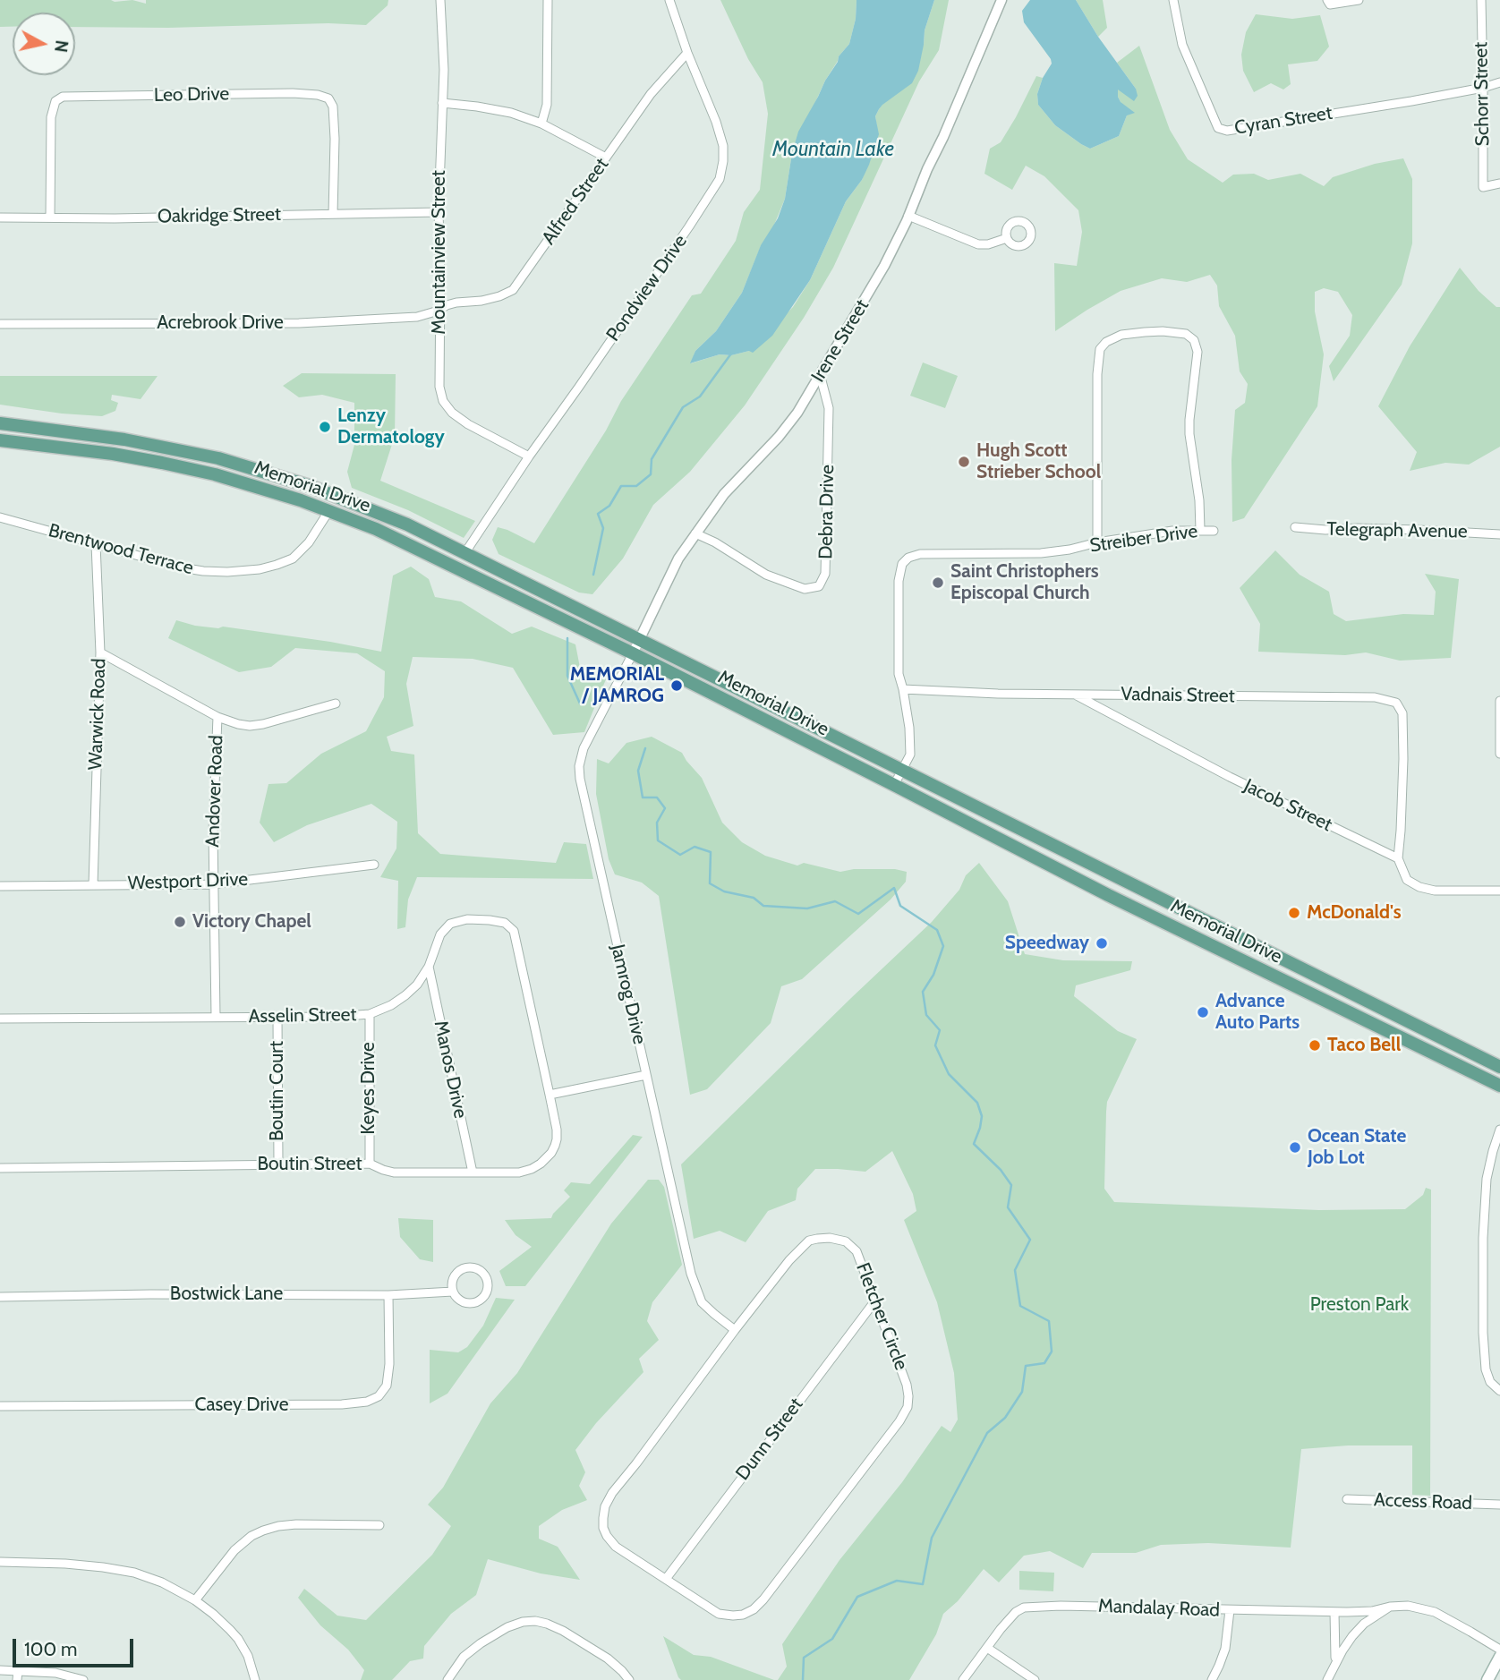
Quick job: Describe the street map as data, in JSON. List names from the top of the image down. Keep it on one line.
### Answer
{"streets":{"main road":["Memorial Drive"],"street":["Schorr Street","Leo Drive","Cyran Street","Alfred Street","Oakridge Street","Mountainview Street","Pondview Drive","Acrebrook Drive","Irene Street","Debra Drive","Telegraph Avenue","Streiber Drive","Brentwood Terrace","Vadnais Street","Warwick Road","Andover Road","Jacob Street","Westport Drive","Jamrog Drive","Asselin Street","Manos Drive","Keyes Drive","Boutin Court","Boutin Street","Bostwick Lane","Fletcher Circle","Casey Drive","Dunn Street","Access Road","Mandalay Road"]},"crossings":[["Schorr Street","Cyran Street"],["Leo Drive","Oakridge Street"],["Alfred Street","Mountainview Street"],["Alfred Street","Pondview Drive"],["Alfred Street","Acrebrook Drive"],["Oakridge Street","Mountainview Street"],["Mountainview Street","Pondview Drive"],["Mountainview Street","Acrebrook Drive"],["Pondview Drive","Memorial Drive"],["Irene Street","Memorial Drive"],["Irene Street","Debra Drive"],["Irene Street","Jamrog Drive"],["Memorial Drive","Brentwood Terrace"],["Memorial Drive","Jamrog Drive"],["Streiber Drive","Vadnais Street"],["Brentwood Terrace","Warwick Road"],["Vadnais Street","Jacob Street"],["Warwick Road","Westport Drive"],["Andover Road","Westport Drive"],["Andover Road","Asselin Street"],["Jamrog Drive","Fletcher Circle"],["Asselin Street","Manos Drive"],["Asselin Street","Keyes Drive"],["Asselin Street","Boutin Court"],["Asselin Street","Boutin Street"],["Manos Drive","Boutin Street"],["Keyes Drive","Boutin Street"],["Boutin Court","Boutin Street"],["Bostwick Lane","Casey Drive"],["Fletcher Circle","Dunn Street"]],"water":["Mountain Lake"],"parks":["Preston Park"],"places":["Lenzy Dermatology","Hugh Scott Strieber School","Saint Christophers Episcopal Church","MEMORIAL / JAMROG","McDonald's","Victory Chapel","Speedway","Advance Auto Parts","Taco Bell","Ocean State Job Lot"],"scale_bar":"100 m","north":"right"}
